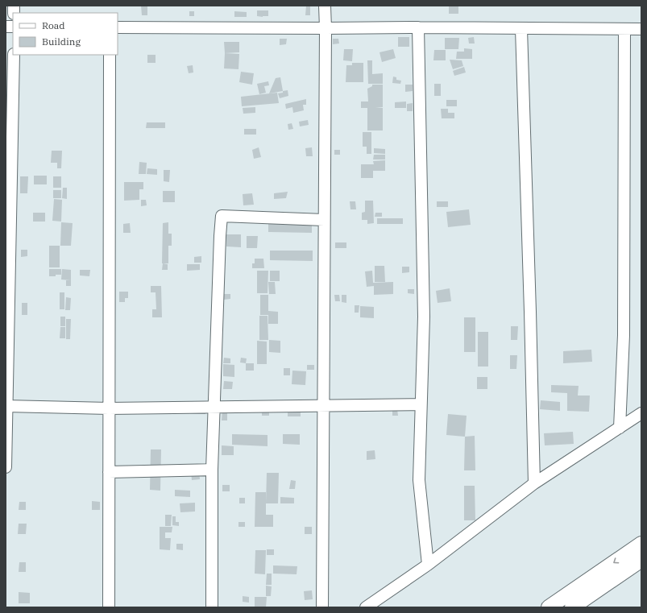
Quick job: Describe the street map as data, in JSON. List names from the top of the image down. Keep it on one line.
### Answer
{"legend":["Road","Building"]}
